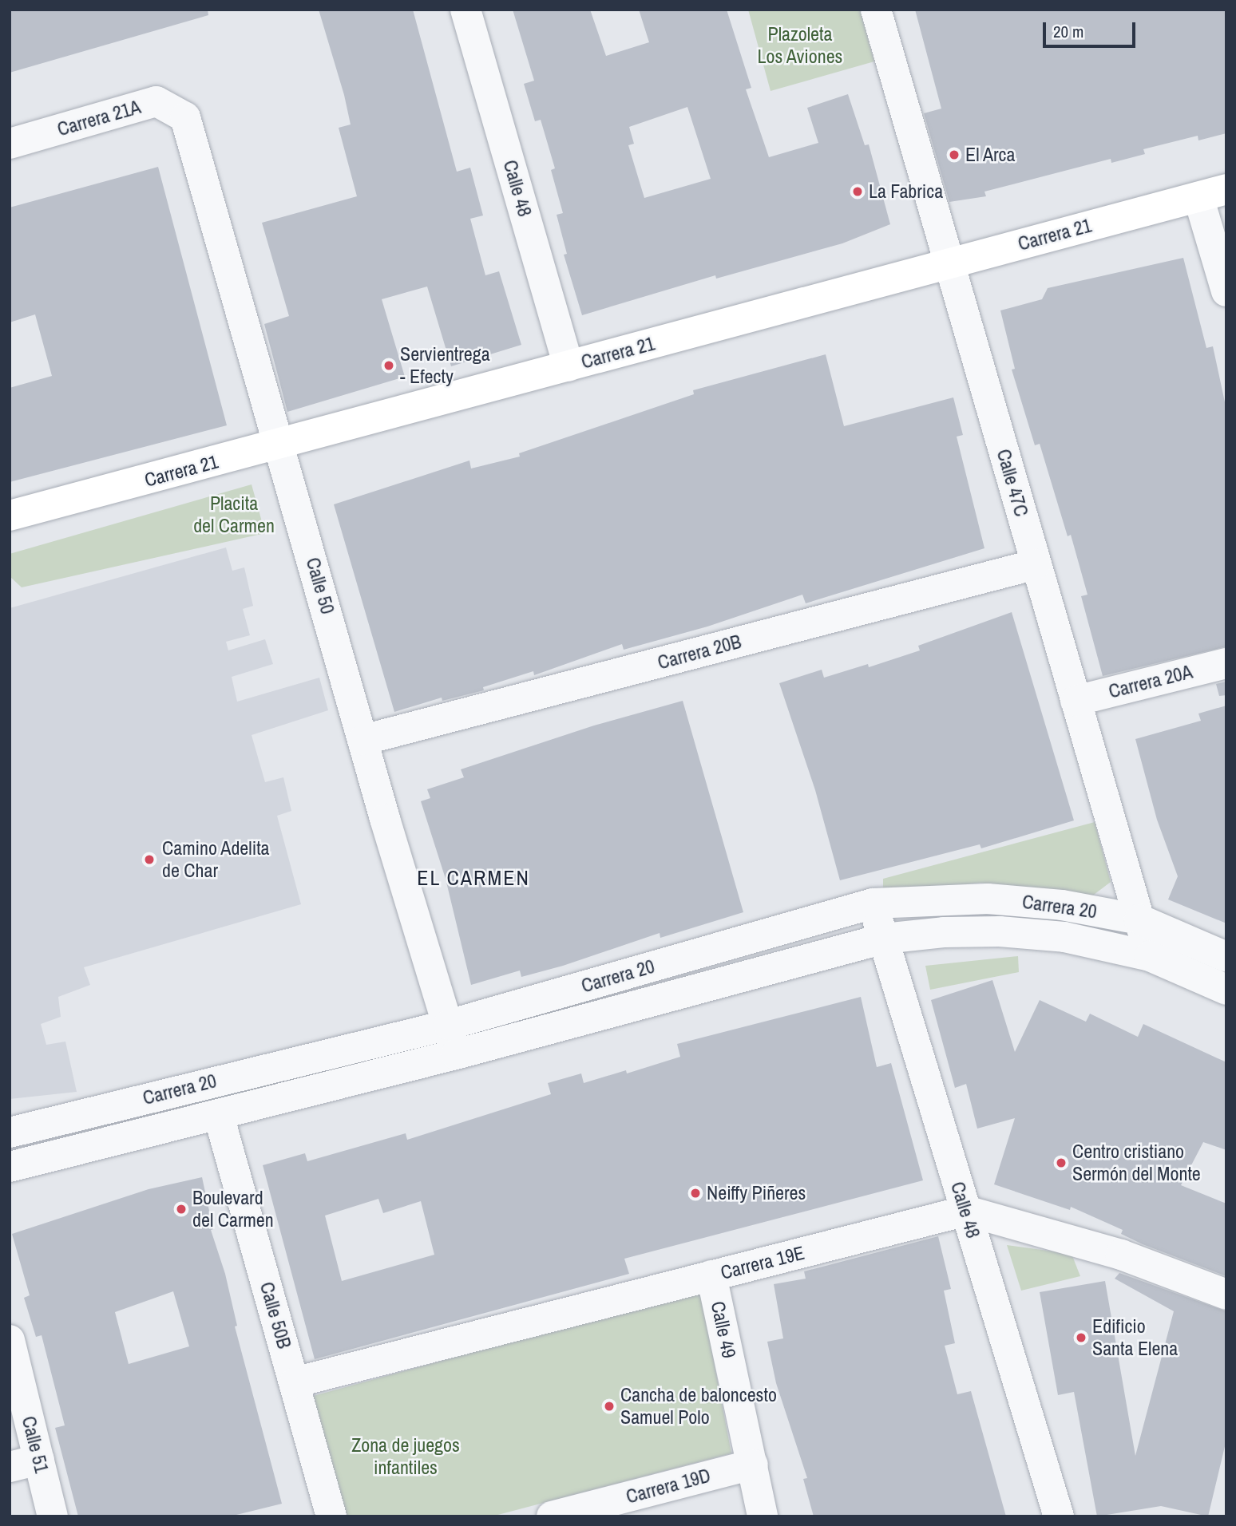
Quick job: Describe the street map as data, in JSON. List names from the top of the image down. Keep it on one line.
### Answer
{"streets":{"main road":["Carrera 21"],"street":["Carrera 21A","Calle 48","Calle 47C","Calle 50","Carrera 20B","Carrera 20A","Carrera 20","Carrera 19E","Calle 50B","Calle 49","Calle 51","Carrera 19D"]},"crossings":[["Carrera 21A","Calle 50"],["Calle 48","Carrera 21"],["Calle 48","Carrera 20"],["Calle 48","Carrera 19E"],["Carrera 21","Calle 47C"],["Carrera 21","Calle 50"],["Calle 47C","Carrera 20B"],["Calle 47C","Carrera 20A"],["Calle 47C","Carrera 20"],["Calle 50","Carrera 20B"],["Calle 50","Carrera 20"],["Carrera 20","Calle 50B"],["Carrera 19E","Calle 50B"],["Carrera 19E","Calle 49"],["Calle 49","Carrera 19D"]],"districts":["EL CARMEN"],"parks":["Plazoleta Los Aviones","Placita del Carmen","Zona de juegos infantiles"],"places":["El Arca","La Fabrica","Servientrega - Efecty","Camino Adelita de Char","Centro cristiano Sermón del Monte","Neiffy Piñeres","Boulevard del Carmen","Edificio Santa Elena","Cancha de baloncesto Samuel Polo"],"scale_bar":"20 m"}
